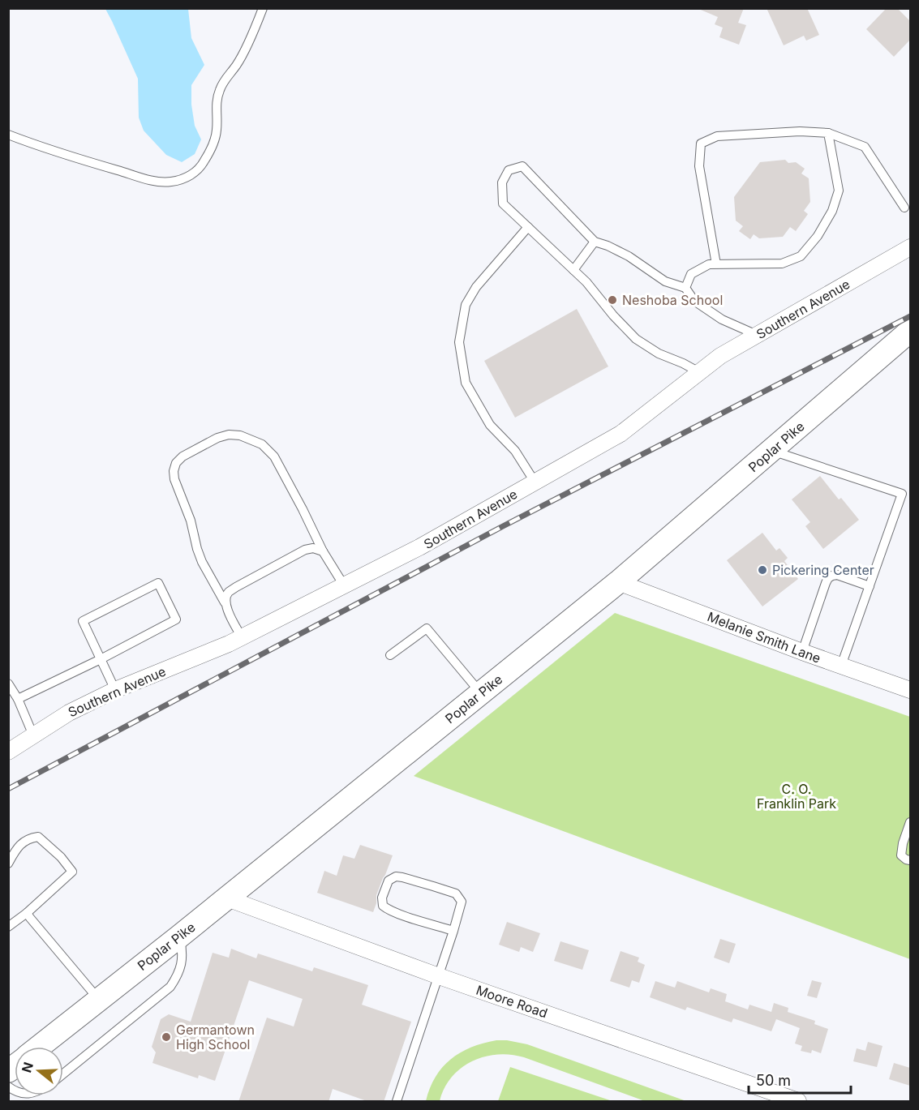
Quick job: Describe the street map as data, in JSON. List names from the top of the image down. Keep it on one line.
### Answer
{"streets":{"main road":["Poplar Pike"],"street":["Southern Avenue","Melanie Smith Lane","Moore Road"]},"crossings":[["Poplar Pike","Melanie Smith Lane"],["Poplar Pike","Moore Road"]],"parks":["C. O. Franklin Park"],"places":["Neshoba School","Pickering Center","Germantown High School"],"scale_bar":"50 m","north":"left"}
